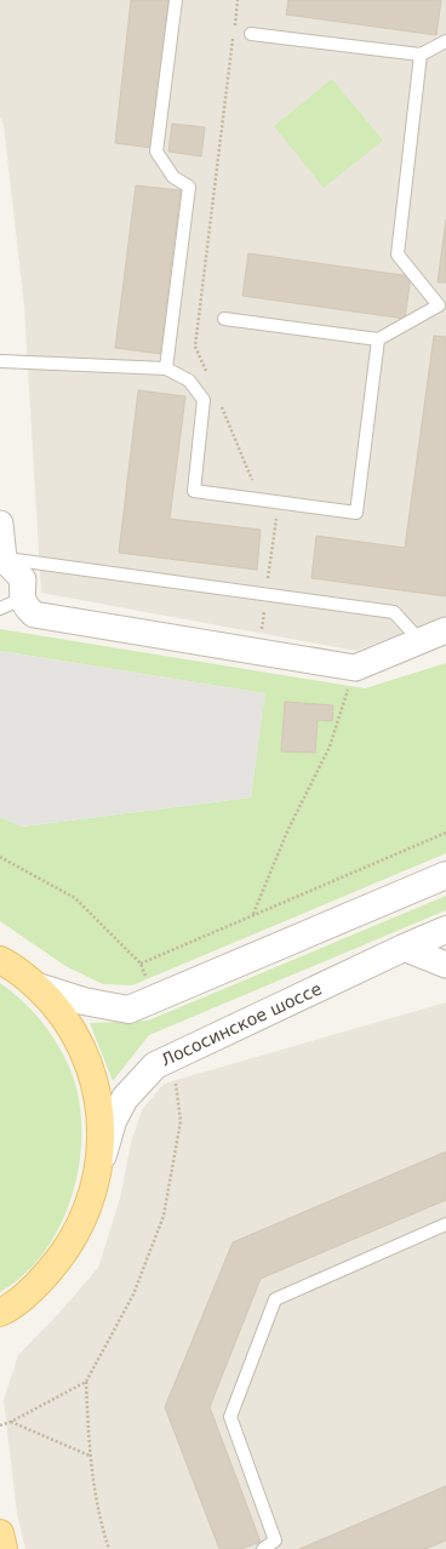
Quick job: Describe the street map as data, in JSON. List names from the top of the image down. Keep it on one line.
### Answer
{"streets":{"street":["Лососинское шоссе"]}}
